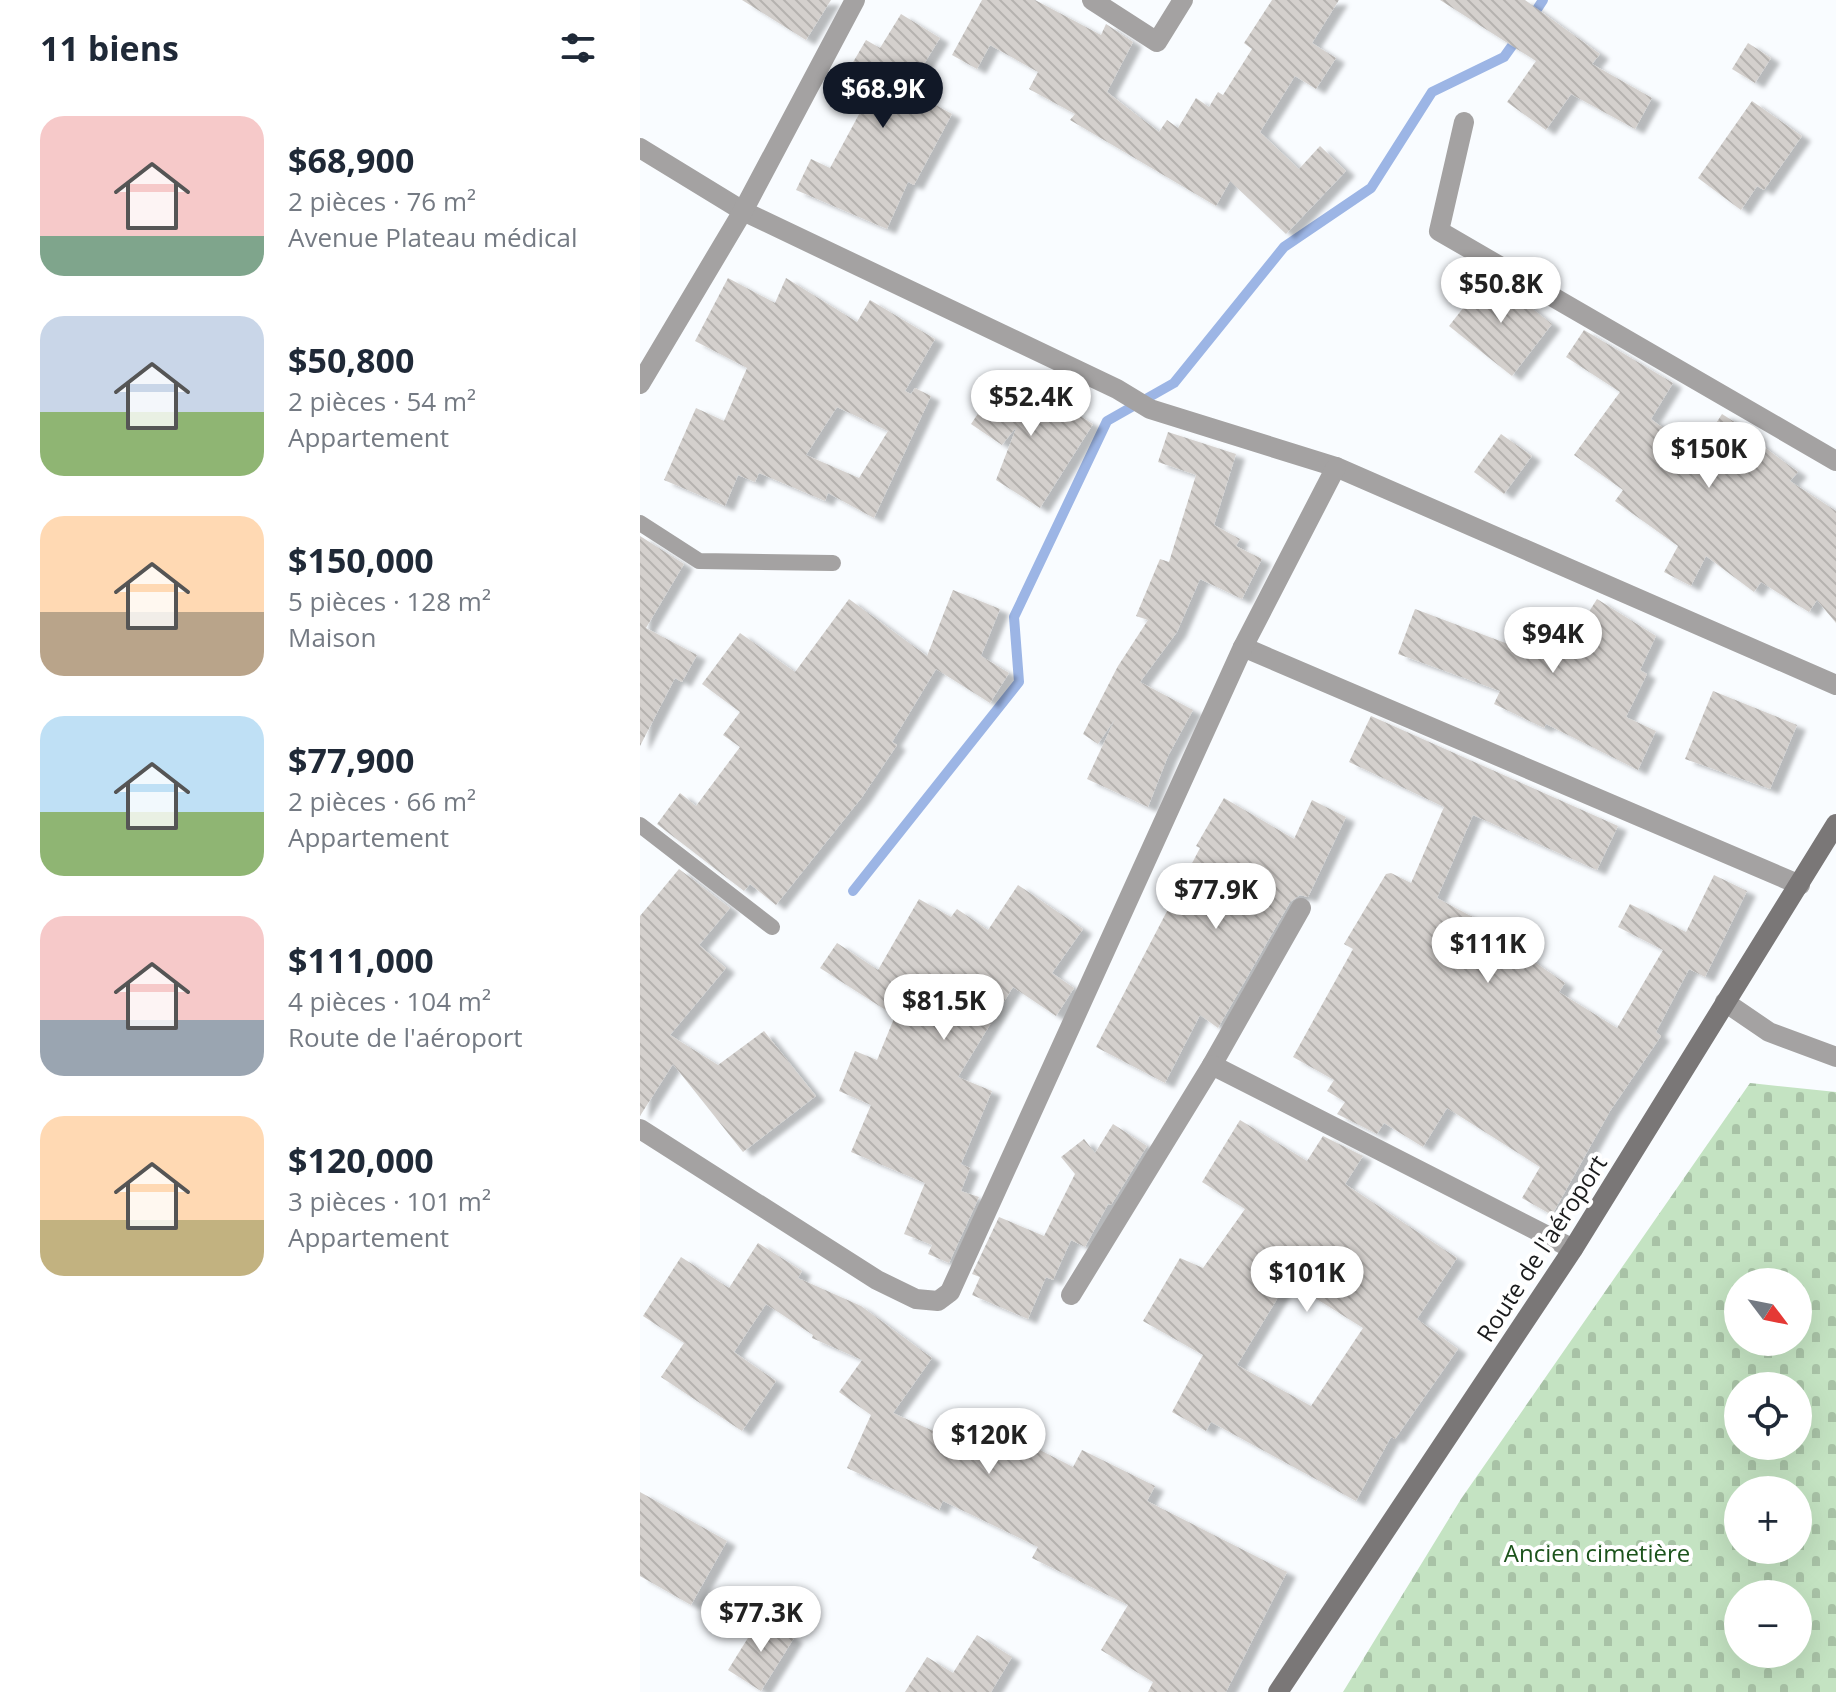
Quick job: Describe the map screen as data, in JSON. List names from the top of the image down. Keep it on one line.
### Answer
{"streets":{"street":["Route de l'aéroport"]},"parks":["Ancien cimetière"],"north":"bottom right","page":{"heading":"11 biens","price":["$68.9K","$50.8K","$52.4K","$150K","$94K","$77.9K","$111K","$81.5K","$101K","$120K","$77.3K"],"list":[{"name":"$68,900","note":"2 pièces · 76 m² · Avenue Plateau médical"},{"name":"$50,800","note":"2 pièces · 54 m² · Appartement"},{"name":"$150,000","note":"5 pièces · 128 m² · Maison"},{"name":"$77,900","note":"2 pièces · 66 m² · Appartement"},{"name":"$111,000","note":"4 pièces · 104 m² · Route de l'aéroport"},{"name":"$120,000","note":"3 pièces · 101 m² · Appartement"}],"map_buttons":["+","−"]}}
